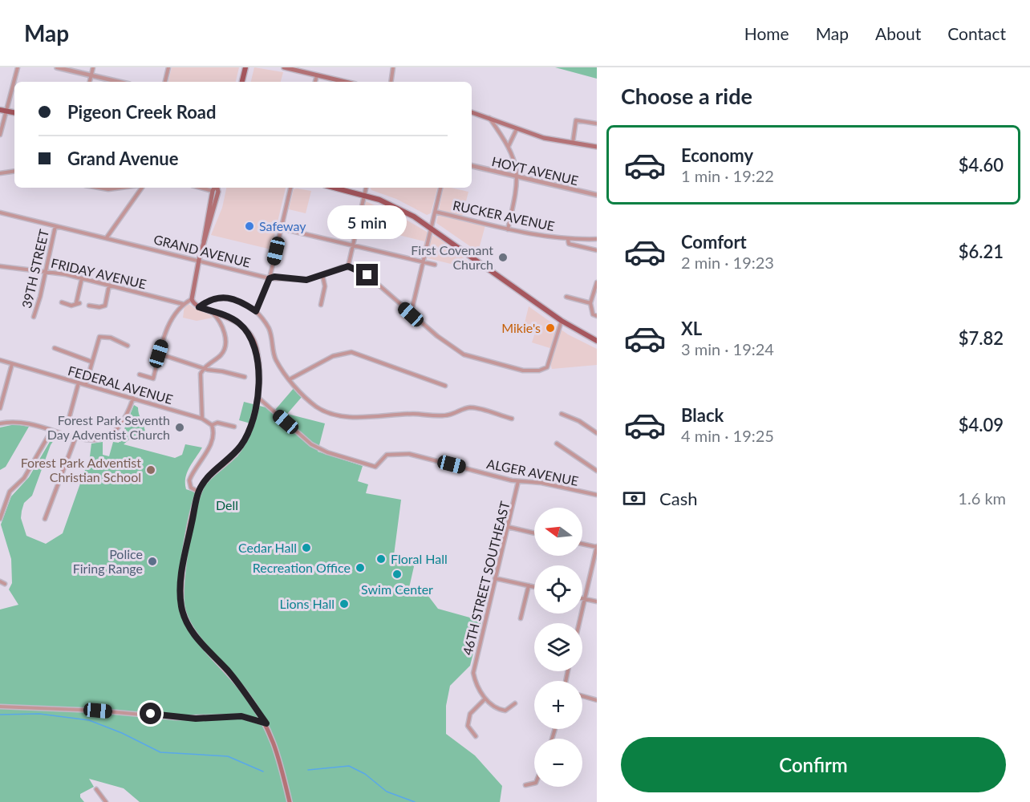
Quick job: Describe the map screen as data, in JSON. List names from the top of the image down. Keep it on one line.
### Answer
{"streets":{"street":["HOYT AVENUE","RUCKER AVENUE","GRAND AVENUE","39TH STREET","FRIDAY AVENUE","FEDERAL AVENUE","ALGER AVENUE","46TH STREET SOUTHEAST"]},"crossings":[["GRAND AVENUE","39TH STREET"],["39TH STREET","FRIDAY AVENUE"],["ALGER AVENUE","46TH STREET SOUTHEAST"]],"parks":["Dell"],"places":["Safeway","First Covenant Church","Mikie's","Forest Park Seventh Day Adventist Church","Forest Park Adventist Christian School","Cedar Hall","Floral Hall","Police Firing Range","Recreation Office","Swim Center","Lions Hall"],"north":"left","page":{"header":"Map","nav":["Home","Map","About","Contact"],"heading":"Choose a ride","banner":["Pigeon Creek Road","Grand Avenue"],"list":[{"name":"Economy","note":"1 min · 19:22","value":"$4.60"},{"name":"Comfort","note":"2 min · 19:23","value":"$6.21"},{"name":"XL","note":"3 min · 19:24","value":"$7.82"},{"name":"Black","note":"4 min · 19:25","value":"$4.09"}],"bubble":"5 min","pay":["Cash","1.6 km"],"map_buttons":["+","−"],"buttons":"Confirm"}}
